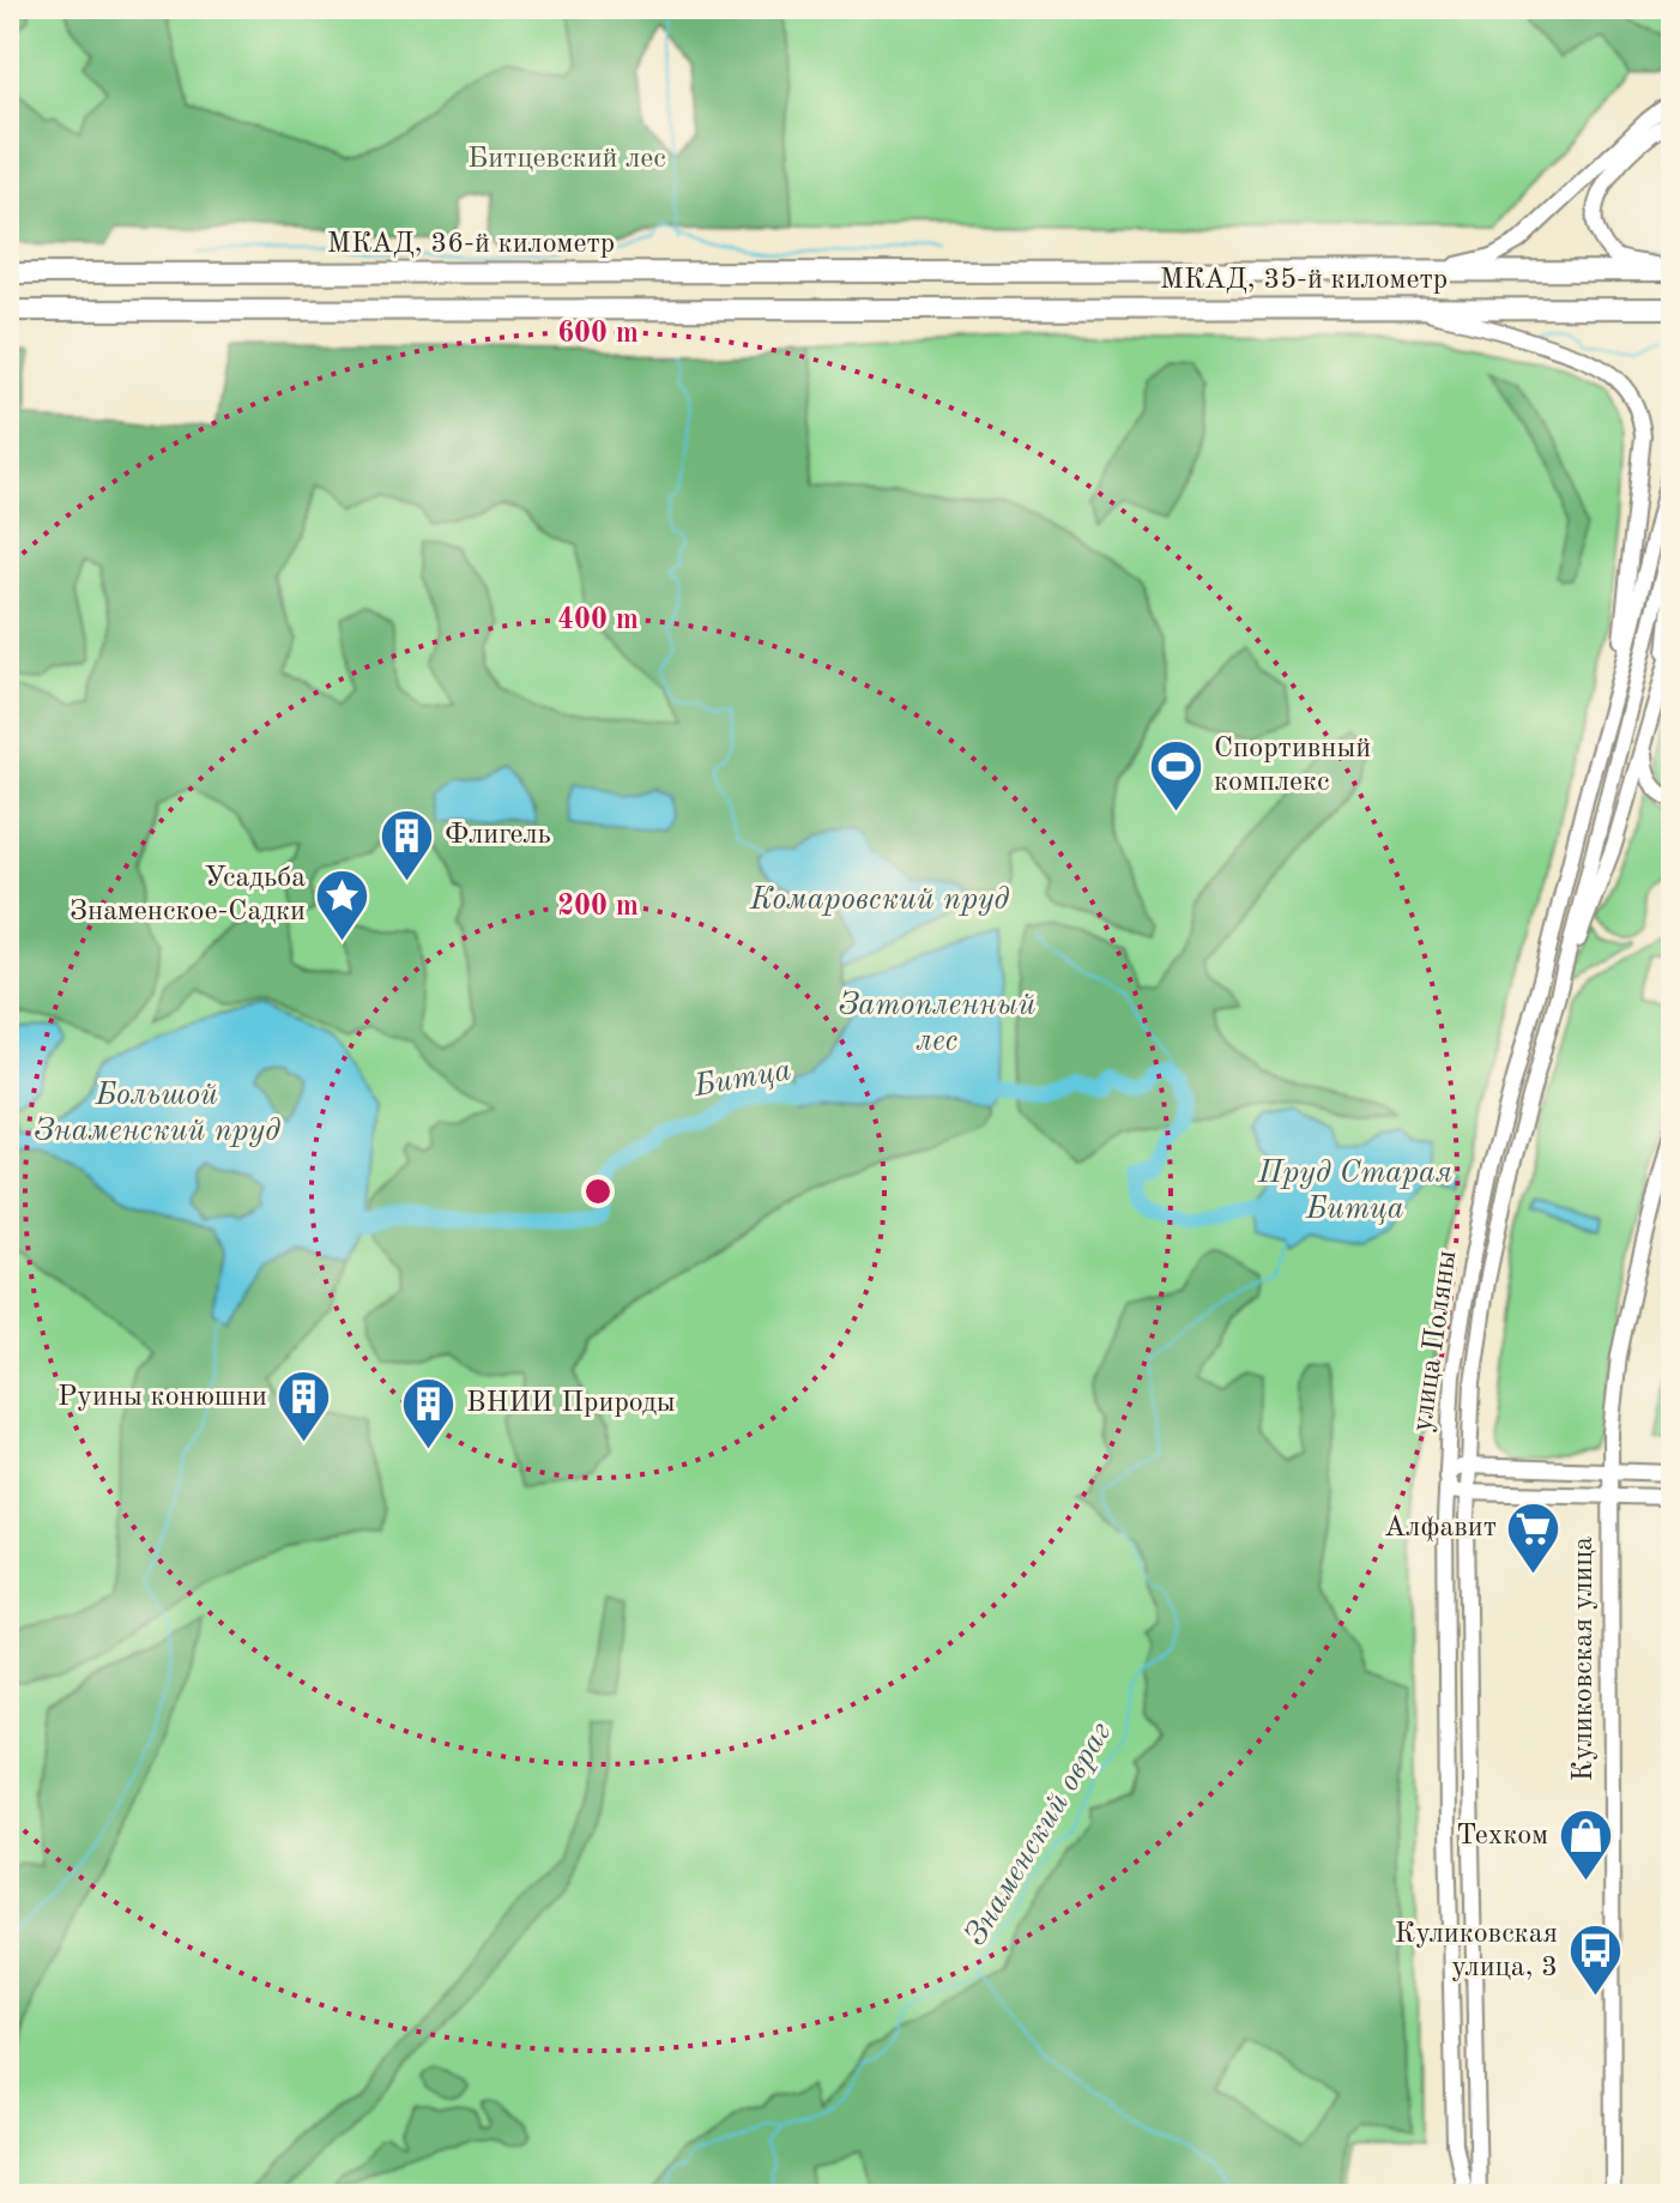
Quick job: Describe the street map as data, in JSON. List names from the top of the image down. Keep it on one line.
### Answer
{"streets":{"highway":["МКАД, 36-й километр","МКАД, 35-й километр"],"main road":["улица Поляны","Куликовская улица"]},"crossings":[["МКАД, 36-й километр","МКАД, 35-й километр"]],"water":["Комаровский пруд","Затопленный лес","Битца","Большой Знаменский пруд","Пруд Старая Битца","Знаменский овраг"],"parks":["Битцевский лес"],"places":{"sports":["Спортивный комплекс"],"building":["Флигель","Руины конюшни","ВНИИ Природы"],"place":["Усадьба Знаменское-Садки"],"supermarket":["Алфавит"],"shop":["Техком"],"bus stop":["Куликовская улица, 3"]},"rings":["600 m","400 m","200 m"]}
